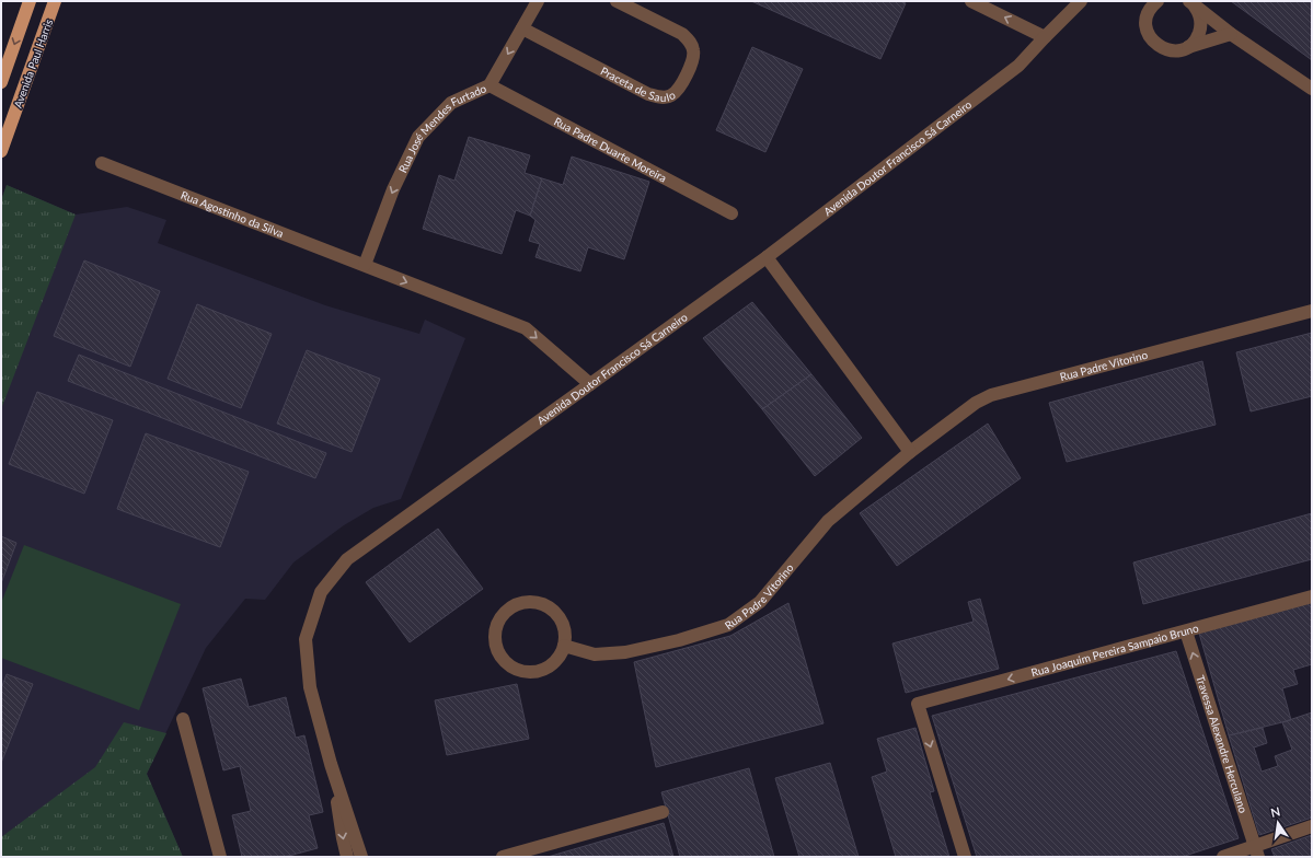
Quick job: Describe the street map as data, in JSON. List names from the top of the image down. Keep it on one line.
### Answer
{"streets":{"main road":["Avenida Paul Harris"],"street":["Praceta de Saulo","Rua José Mendes Furtado","Rua Padre Duarte Moreira","Avenida Doutor Francisco Sá Carneiro","Rua Agostinho da Silva","Rua Padre Vitorino","Rua Joaquim Pereira Sampaio Bruno","Travessa Alexandre Herculano"]},"crossings":[["Praceta de Saulo","Rua José Mendes Furtado"],["Rua José Mendes Furtado","Rua Padre Duarte Moreira"],["Rua José Mendes Furtado","Rua Agostinho da Silva"],["Avenida Doutor Francisco Sá Carneiro","Rua Agostinho da Silva"],["Rua Joaquim Pereira Sampaio Bruno","Travessa Alexandre Herculano"]],"one_way":["Rua José Mendes Furtado","Rua Agostinho da Silva","Travessa Alexandre Herculano"],"north":"top"}
